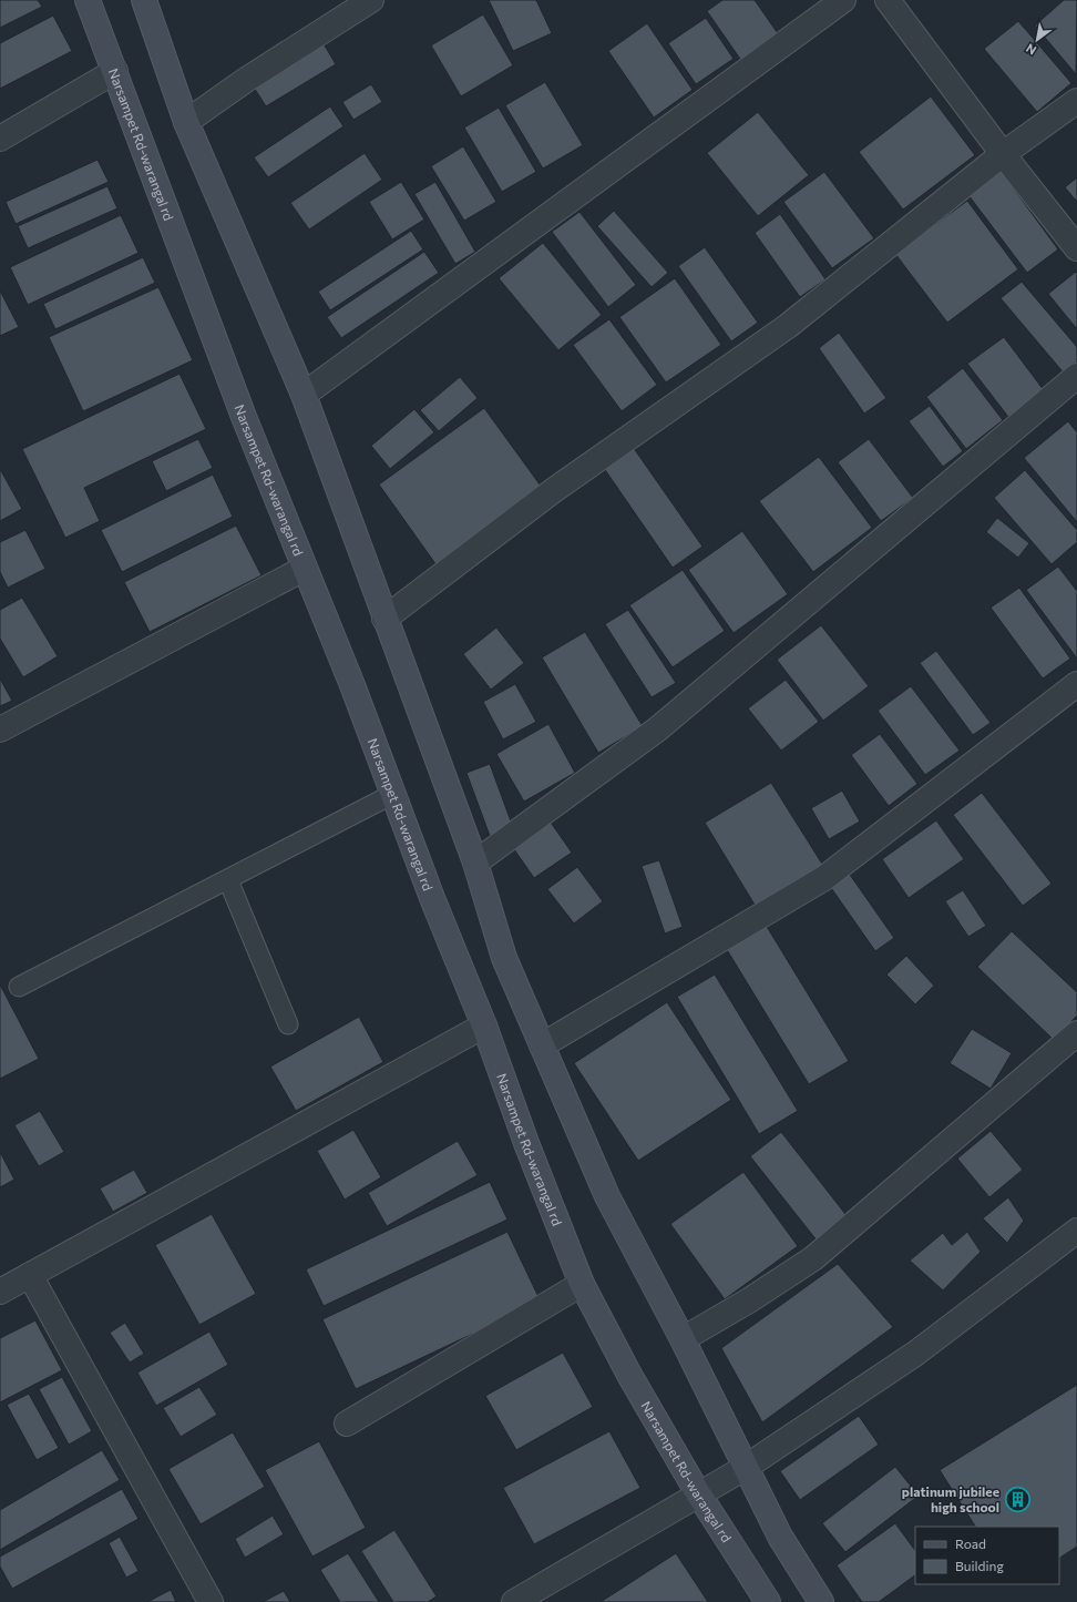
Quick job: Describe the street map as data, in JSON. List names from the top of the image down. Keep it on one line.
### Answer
{"streets":{"main road":["Narsampet Rd-warangal rd"]},"places":{"building":["platinum jubilee high school"]},"legend":["Road","Building"],"north":"bottom left"}
